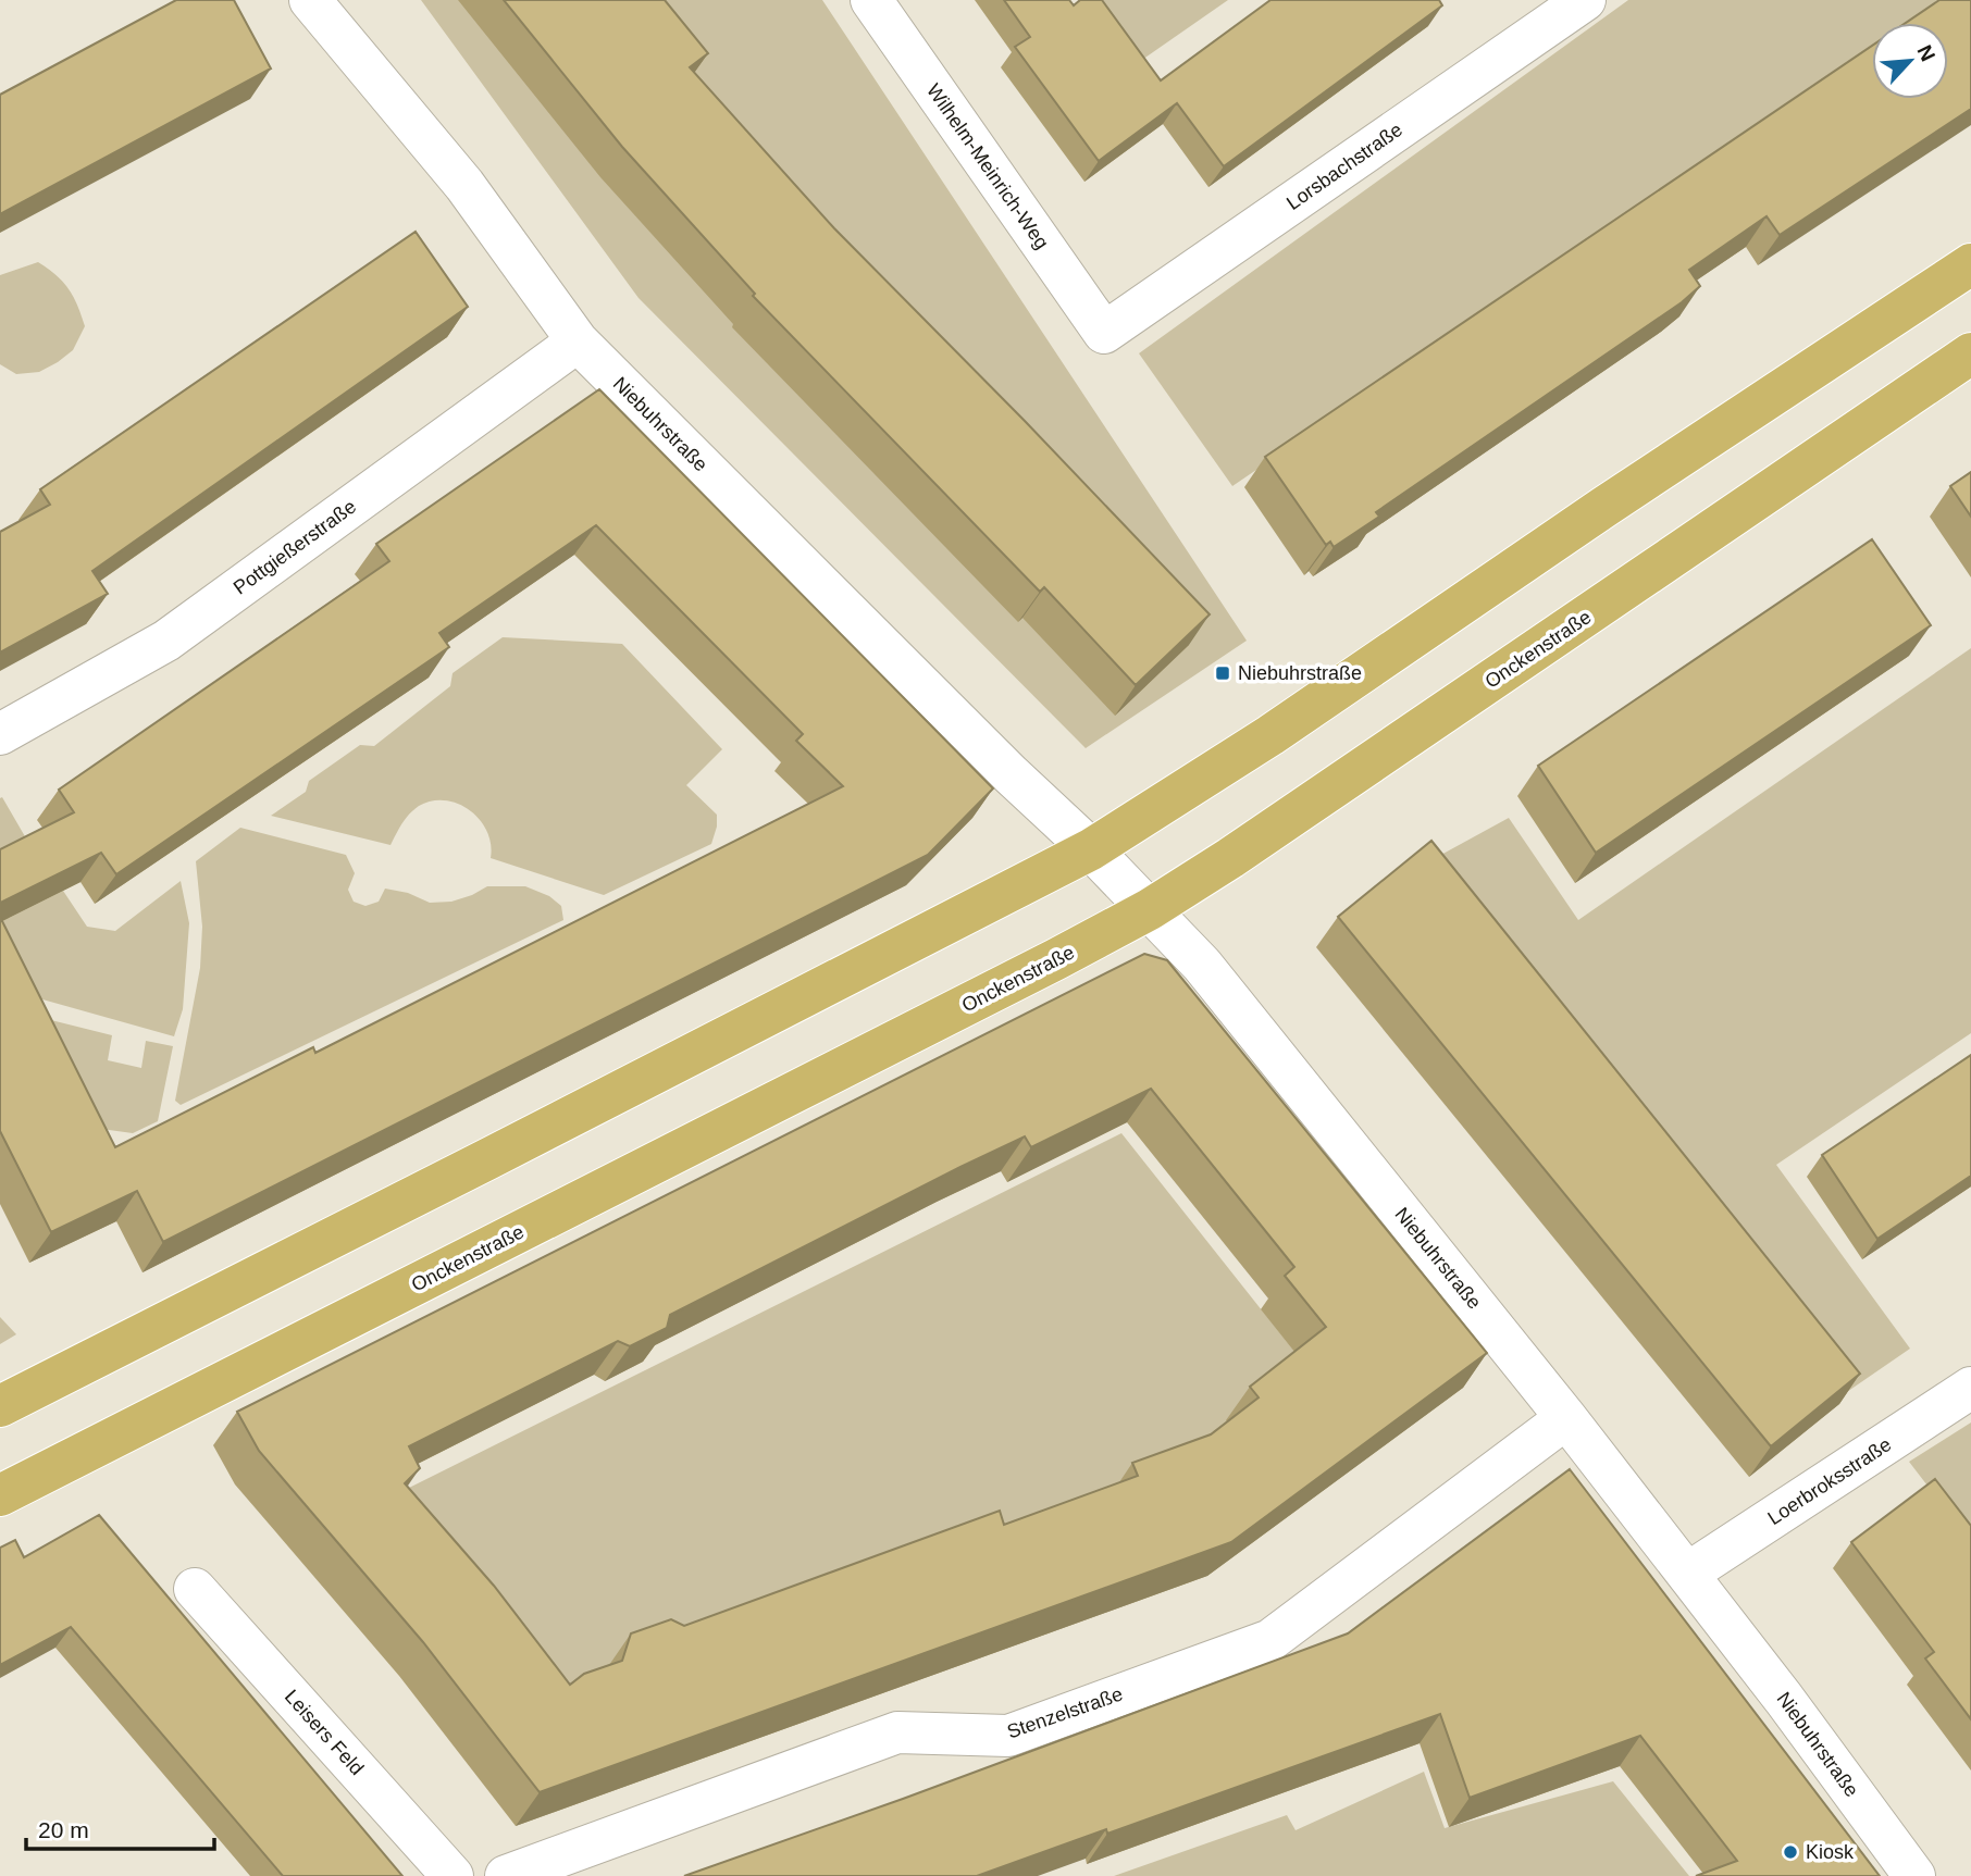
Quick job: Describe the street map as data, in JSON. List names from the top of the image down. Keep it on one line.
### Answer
{"streets":{"main road":["Onckenstraße"],"street":["Wilhelm-Meinrich-Weg","Lorsbachstraße","Niebuhrstraße","Pottgießerstraße","Loerbroksstraße","Stenzelstraße","Leisers Feld"]},"crossings":[["Wilhelm-Meinrich-Weg","Lorsbachstraße"],["Niebuhrstraße","Pottgießerstraße"],["Niebuhrstraße","Onckenstraße"],["Niebuhrstraße","Loerbroksstraße"],["Niebuhrstraße","Stenzelstraße"]],"places":{"transit":["Niebuhrstraße"],"other":["Kiosk"]},"scale_bar":"20 m","north":"top right"}
